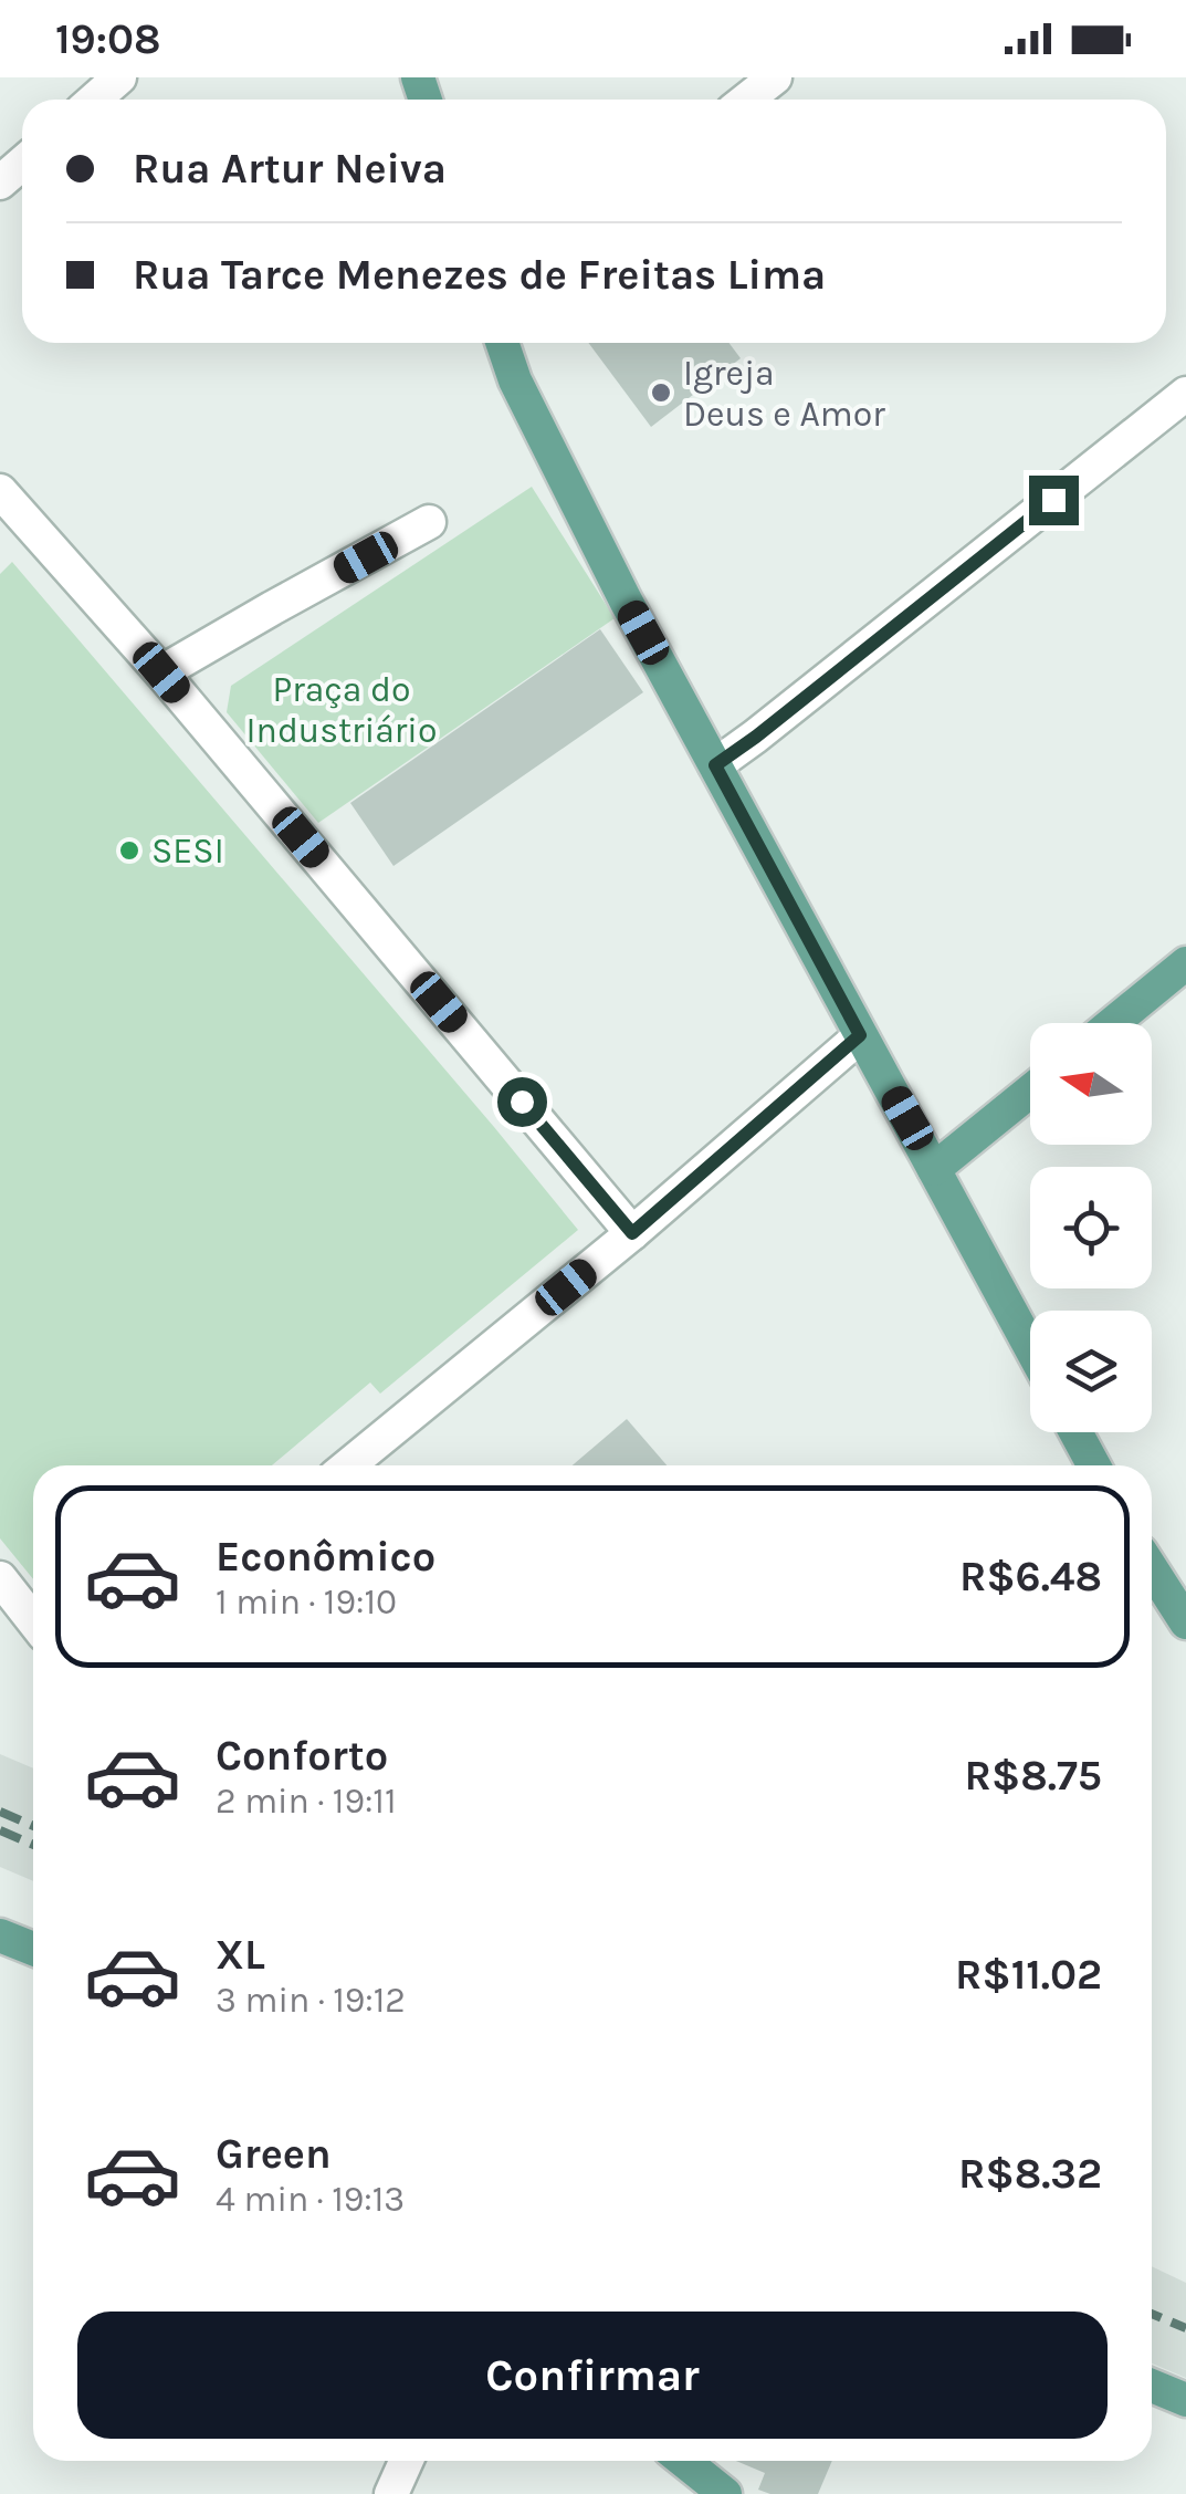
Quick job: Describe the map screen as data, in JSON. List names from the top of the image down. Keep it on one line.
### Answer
{"parks":["Praça do Industriário"],"places":["Igreja Deus e Amor","SESI"],"north":"left","page":{"status":"19:08","banner":["Rua Artur Neiva","Rua Tarce Menezes de Freitas Lima"],"list":[{"name":"Econômico","note":"1 min · 19:10","value":"R$6.48"},{"name":"Conforto","note":"2 min · 19:11","value":"R$8.75"},{"name":"XL","note":"3 min · 19:12","value":"R$11.02"},{"name":"Green","note":"4 min · 19:13","value":"R$8.32"}],"buttons":"Confirmar"}}
